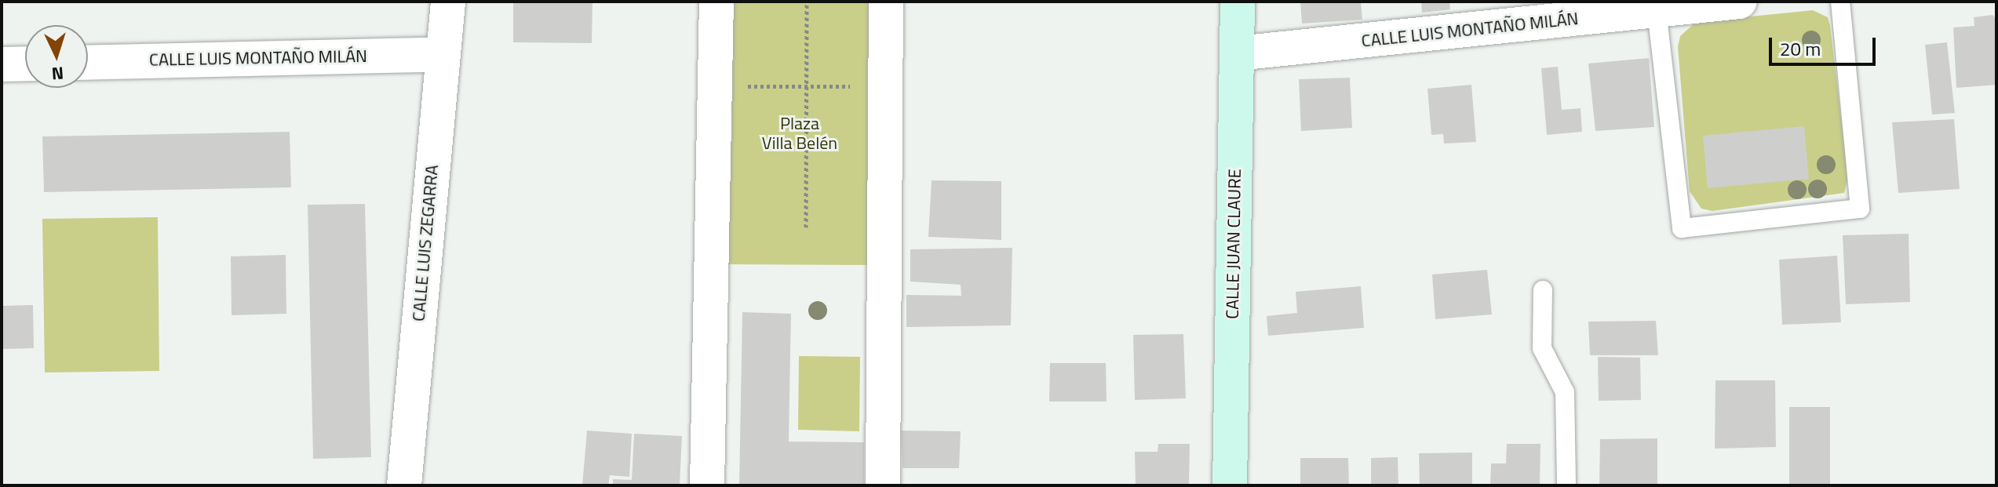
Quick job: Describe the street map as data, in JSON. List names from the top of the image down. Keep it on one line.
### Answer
{"streets":{"street":["CALLE LUIS MONTAÑO MILÁN","CALLE LUIS ZEGARRA","CALLE JUAN CLAURE"]},"crossings":[["CALLE LUIS MONTAÑO MILÁN","CALLE LUIS ZEGARRA"],["CALLE LUIS MONTAÑO MILÁN","CALLE JUAN CLAURE"]],"parks":["Plaza Villa Belén"],"scale_bar":"20 m","north":"bottom"}
